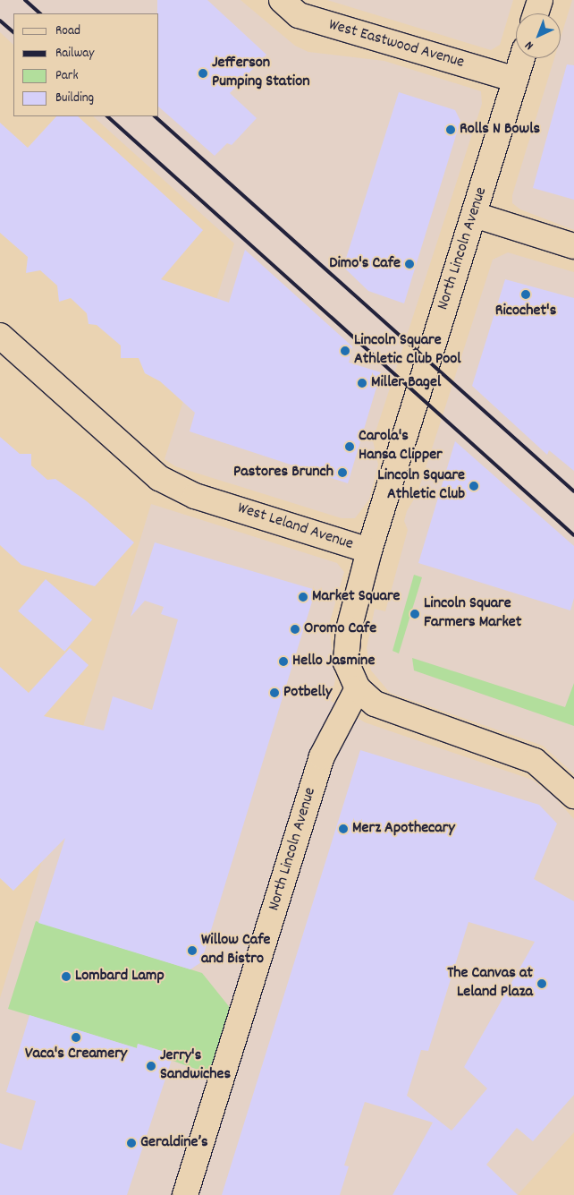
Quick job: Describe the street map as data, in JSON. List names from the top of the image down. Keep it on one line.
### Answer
{"streets":{"street":["West Eastwood Avenue","North Lincoln Avenue","West Leland Avenue"]},"crossings":[["West Eastwood Avenue","North Lincoln Avenue"],["North Lincoln Avenue","West Leland Avenue"]],"places":["Jefferson Pumping Station","Rolls N Bowls","Dimo's Cafe","Ricochet's","Lincoln Square Athletic Club Pool","Miller Bagel","Carola's Hansa Clipper","Pastores Brunch","Lincoln Square Athletic Club","Market Square","Lincoln Square Farmers Market","Oromo Cafe","Hello Jasmine","Potbelly","Merz Apothecary","Willow Cafe and Bistro","Lombard Lamp","The Canvas at Leland Plaza","Vaca's Creamery","Jerry's Sandwiches","Geraldine’s"],"legend":["Road","Railway","Park","Building"],"north":"bottom left"}
